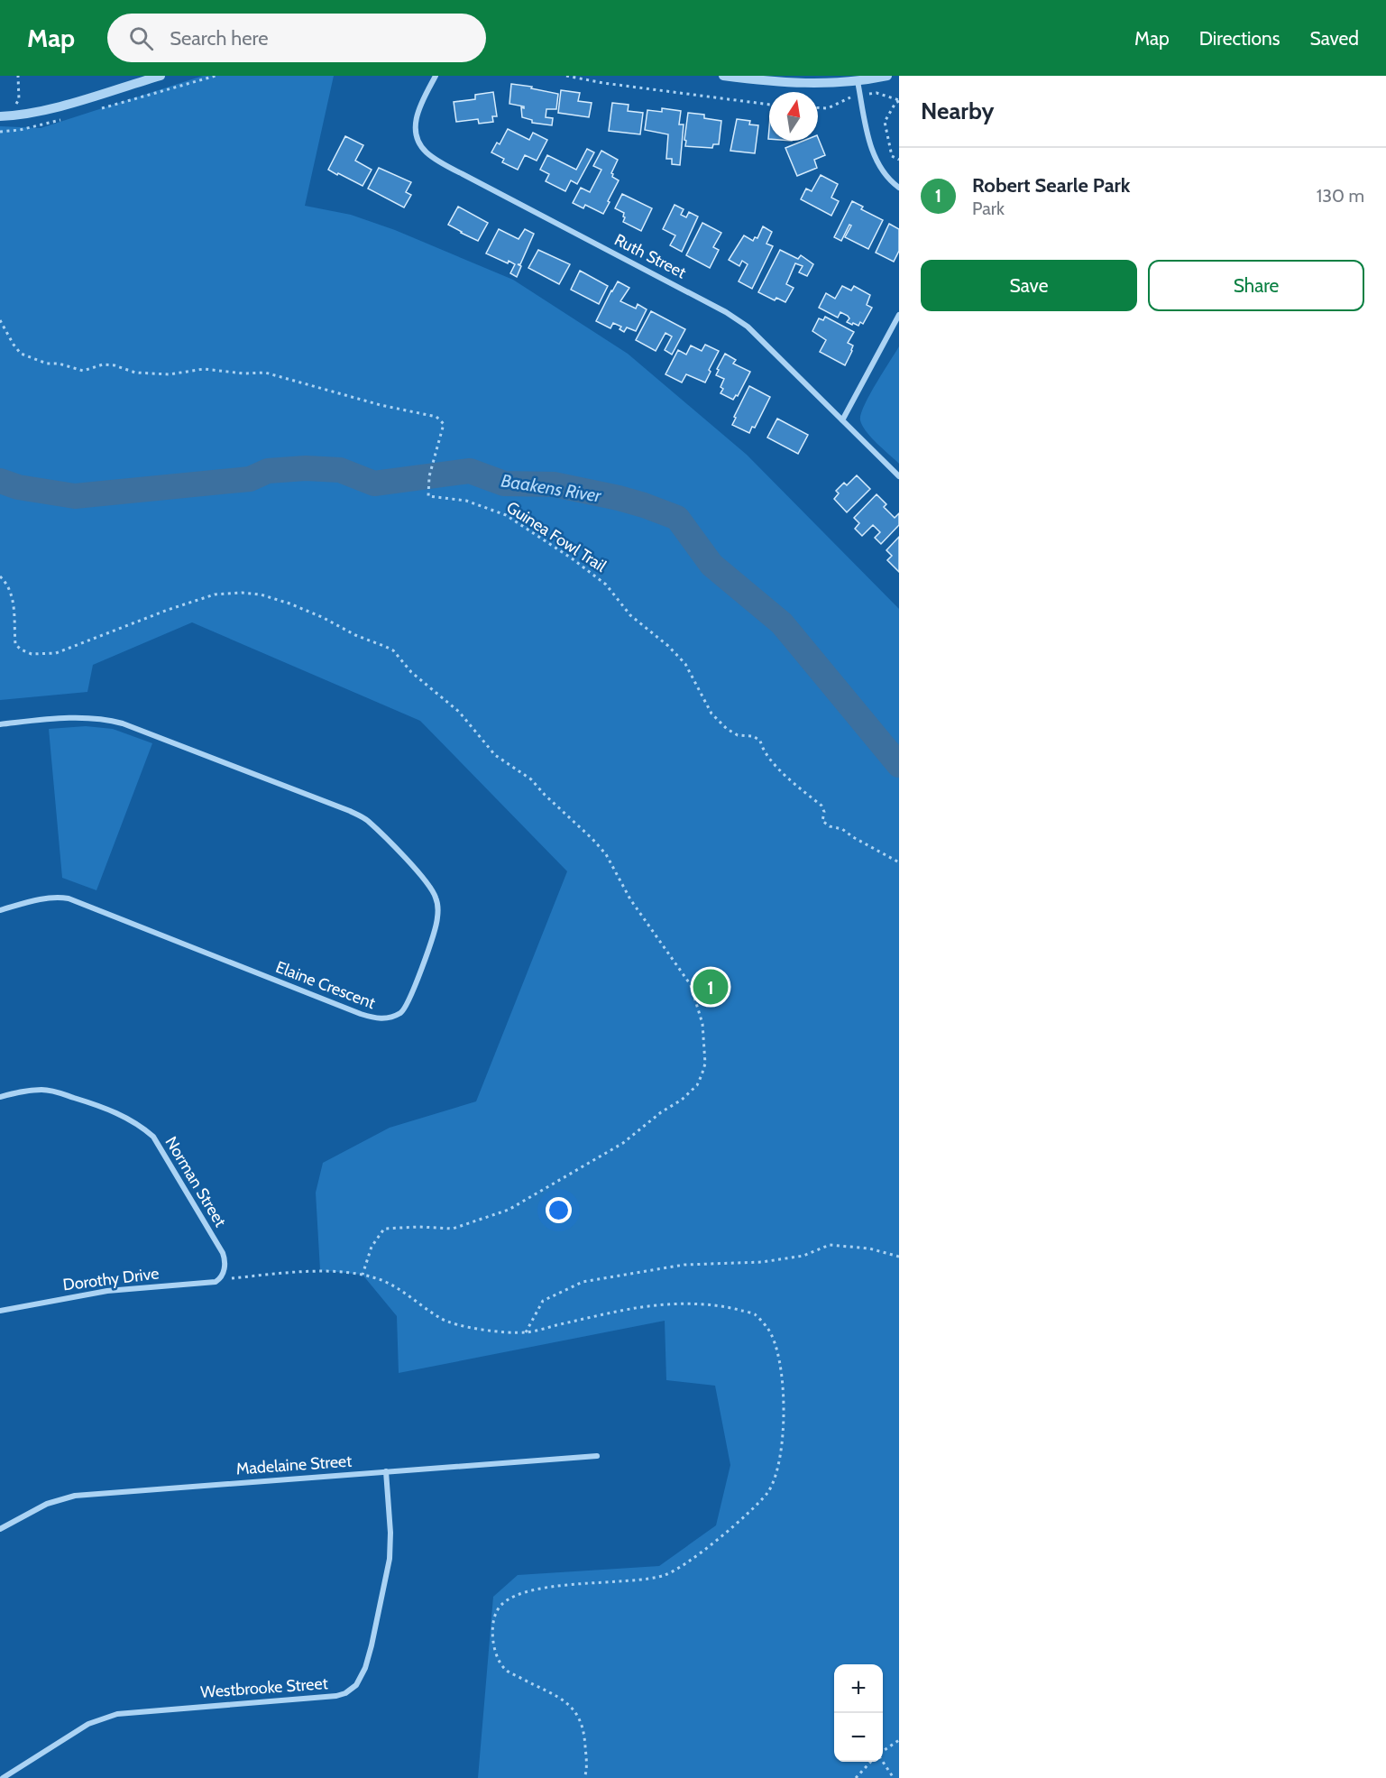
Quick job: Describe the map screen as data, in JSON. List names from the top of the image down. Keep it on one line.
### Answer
{"streets":{"street":["Ruth Street","Elaine Crescent","Norman Street","Dorothy Drive","Madelaine Street","Westbrooke Street"],"path":["Guinea Fowl Trail"]},"crossings":[["Norman Street","Dorothy Drive"],["Madelaine Street","Westbrooke Street"]],"water":["Baakens River"],"north":"top","page":{"header":"Map","search":"Search here","nav":["Map","Directions","Saved"],"heading":"Nearby","list":[{"mark":"1","name":"Robert Searle Park","note":"Park","value":"130 m"}],"buttons":["Save","Share"],"pins":"1","map_buttons":["+","−"]}}
